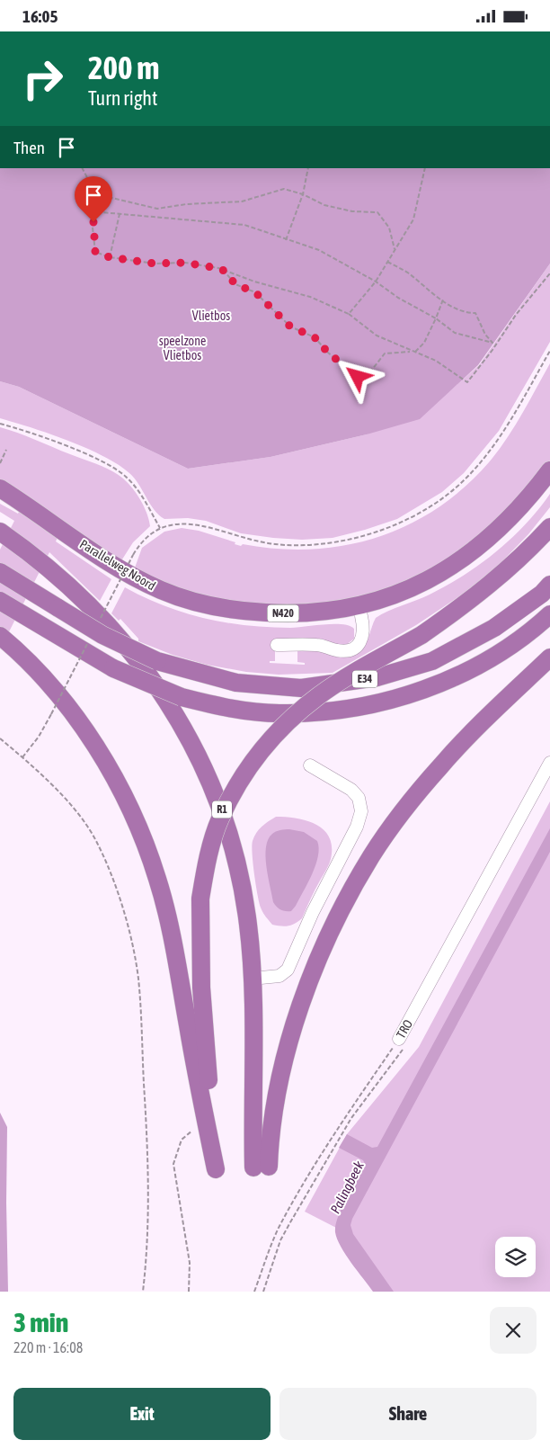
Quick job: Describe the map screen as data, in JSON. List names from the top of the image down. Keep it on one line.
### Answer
{"streets":{"highway":["Parallelweg Noord","N420","E34","R1"],"lane":["TRO"]},"water":["Palingbeek"],"parks":["Vlietbos","speelzone Vlietbos"],"page":{"status":"16:05","turn":["200 m","Turn right"],"then":"Then","heading":["3 min","220 m · 16:08"],"buttons":["Exit","Share"]}}
